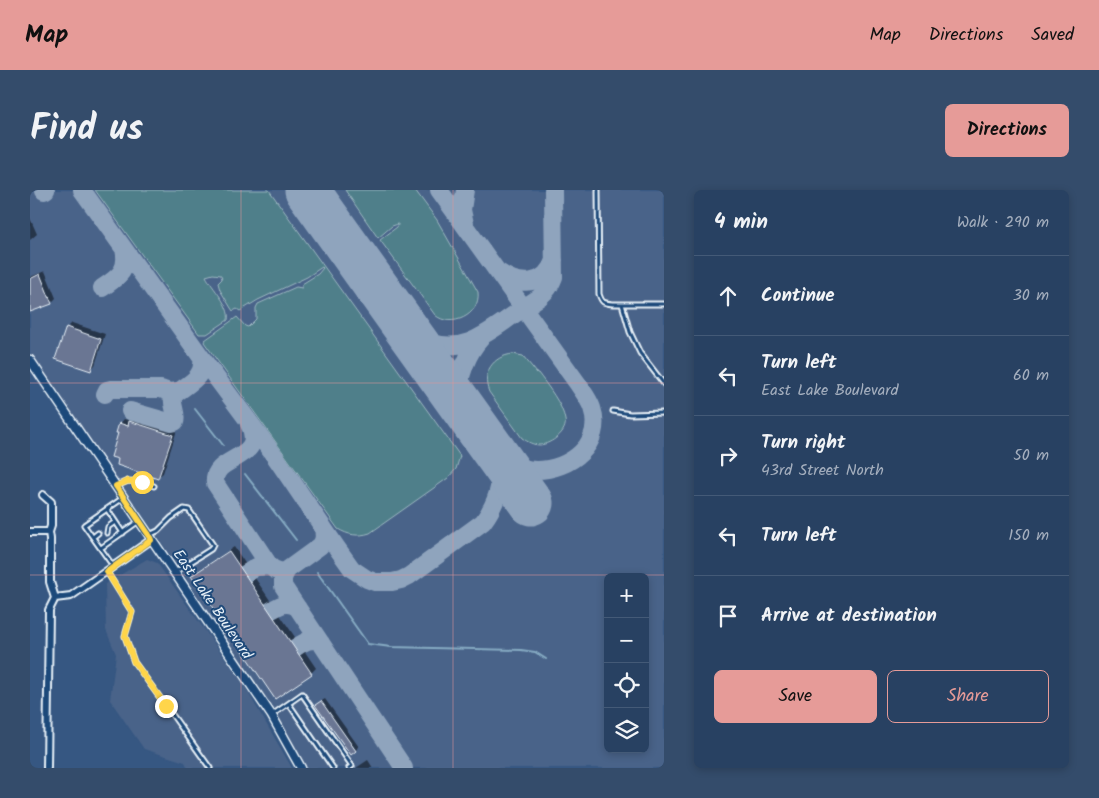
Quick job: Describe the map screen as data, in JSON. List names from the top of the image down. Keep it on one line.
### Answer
{"streets":{"street":["East Lake Boulevard"]},"page":{"header":"Map","nav":["Map","Directions","Saved"],"title":"Find us","buttons":["Directions",["Save","Share"]],"heading":["4 min","Walk · 290 m"],"list":[["Continue","30 m"],["Turn left","East Lake Boulevard","60 m"],["Turn right","43rd Street North","50 m"],["Turn left","150 m"],"Arrive at destination"],"map_buttons":["+","−"]}}
